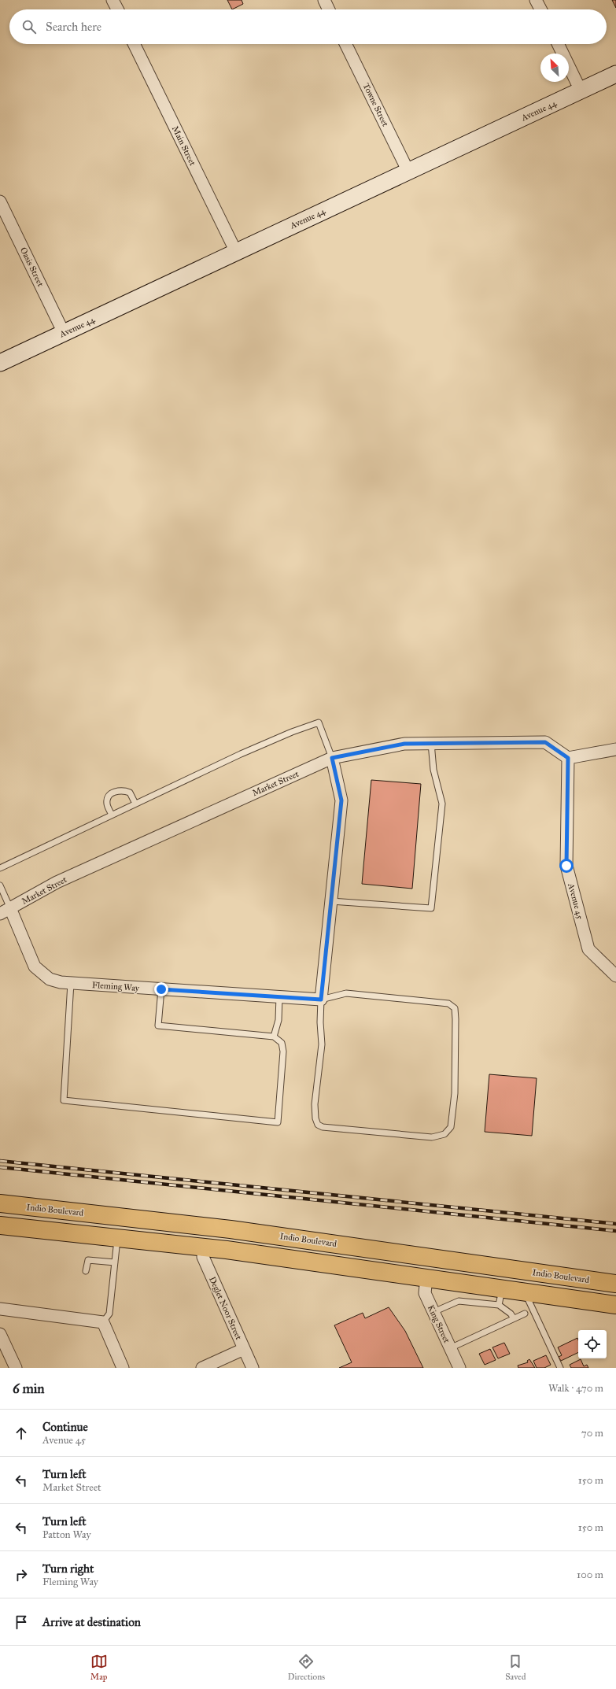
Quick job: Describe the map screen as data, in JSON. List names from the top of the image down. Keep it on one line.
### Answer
{"streets":{"main road":["Indio Boulevard"],"street":["Towne Street","Avenue 44","Main Street","Oasis Street","Market Street","Avenue 45","Fleming Way","Deglet Noor Street","King Street"]},"crossings":[["Towne Street","Avenue 44"],["Avenue 44","Main Street"],["Avenue 44","Oasis Street"],["Market Street","Avenue 45"],["Market Street","Fleming Way"]],"north":"top left","page":{"search":"Search here","heading":["6 min","Walk · 470 m"],"list":[["Continue","Avenue 45","70 m"],["Turn left","Market Street","150 m"],["Turn left","Patton Way","150 m"],["Turn right","Fleming Way","100 m"],"Arrive at destination"],"nav":["Map","Directions","Saved"]}}
